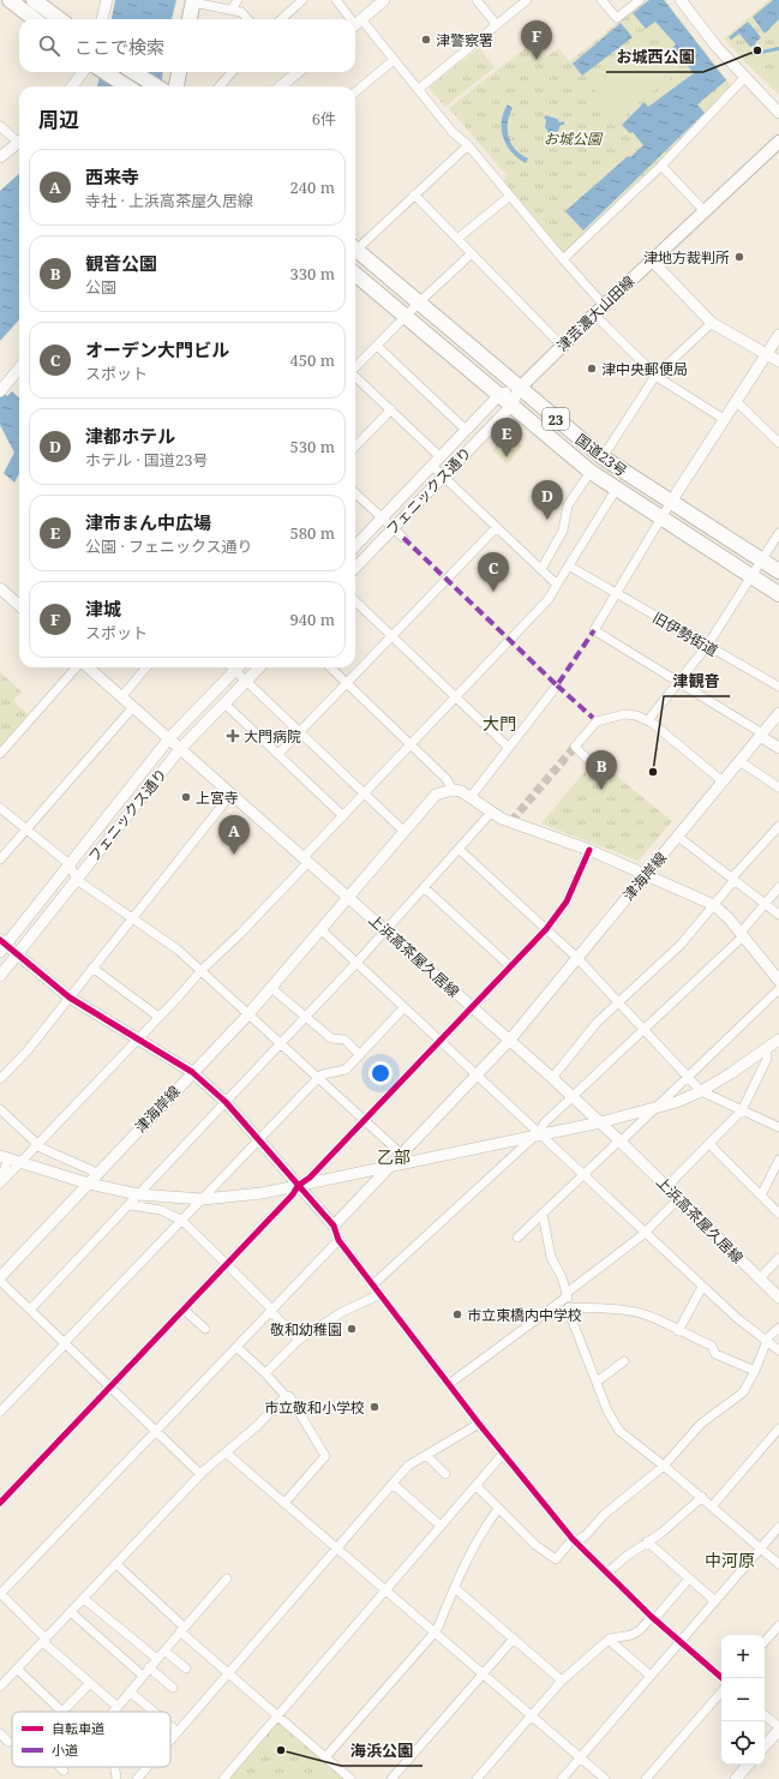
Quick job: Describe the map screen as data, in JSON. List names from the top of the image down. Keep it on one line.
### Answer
{"streets":{"highway":["23","国道23号"],"main road":["津芸濃大山田線"],"street":["フェニックス通り","旧伊勢街道","津海岸線","上浜高茶屋久居線"]},"crossings":[["津芸濃大山田線","国道23号"],["津芸濃大山田線","フェニックス通り"],["国道23号","フェニックス通り"],["フェニックス通り","上浜高茶屋久居線"],["津海岸線","上浜高茶屋久居線"]],"districts":["大門","乙部","中河原"],"parks":["お城公園"],"places":{"other":["津警察署","お城西公園","津地方裁判所","津中央郵便局","津観音","上宮寺","市立東橋内中学校","敬和幼稚園","市立敬和小学校","海浜公園"],"health":["大門病院"]},"legend":["自転車道","小道"],"page":{"search":"ここで検索","pins":["F","E","D","C","B","A"],"heading":["周辺","6件"],"list":[{"mark":"A","name":"西来寺","note":"寺社 · 上浜高茶屋久居線","value":"240 m"},{"mark":"B","name":"観音公園","note":"公園","value":"330 m"},{"mark":"C","name":"オーデン大門ビル","note":"スポット","value":"450 m"},{"mark":"D","name":"津都ホテル","note":"ホテル · 国道23号","value":"530 m"},{"mark":"E","name":"津市まん中広場","note":"公園 · フェニックス通り","value":"580 m"},{"mark":"F","name":"津城","note":"スポット","value":"940 m"}],"map_buttons":["+","−"]}}
